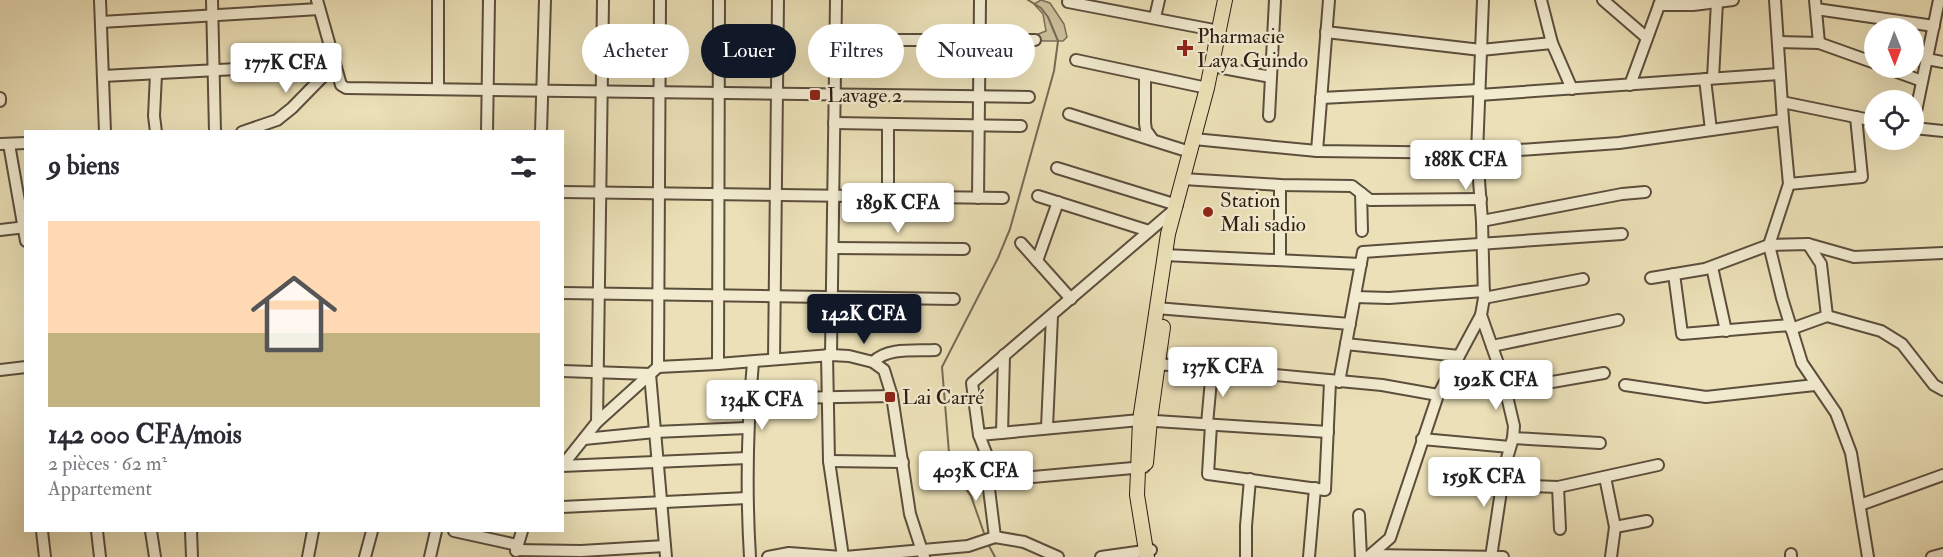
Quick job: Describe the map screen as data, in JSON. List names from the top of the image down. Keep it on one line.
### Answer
{"places":{"health":["Pharmacie Laya Guindo"],"transit":["Lavage 2","Lai Carré"],"other":["Station Mali sadio"]},"north":"bottom","page":{"chip":["Acheter","Louer","Filtres","Nouveau"],"price":["177K CFA","188K CFA","189K CFA","142K CFA","137K CFA","192K CFA","134K CFA","403K CFA","159K CFA"],"heading":"9 biens","list":[{"name":"142 000 CFA/mois","note":"2 pièces · 62 m² · Appartement"}]}}
